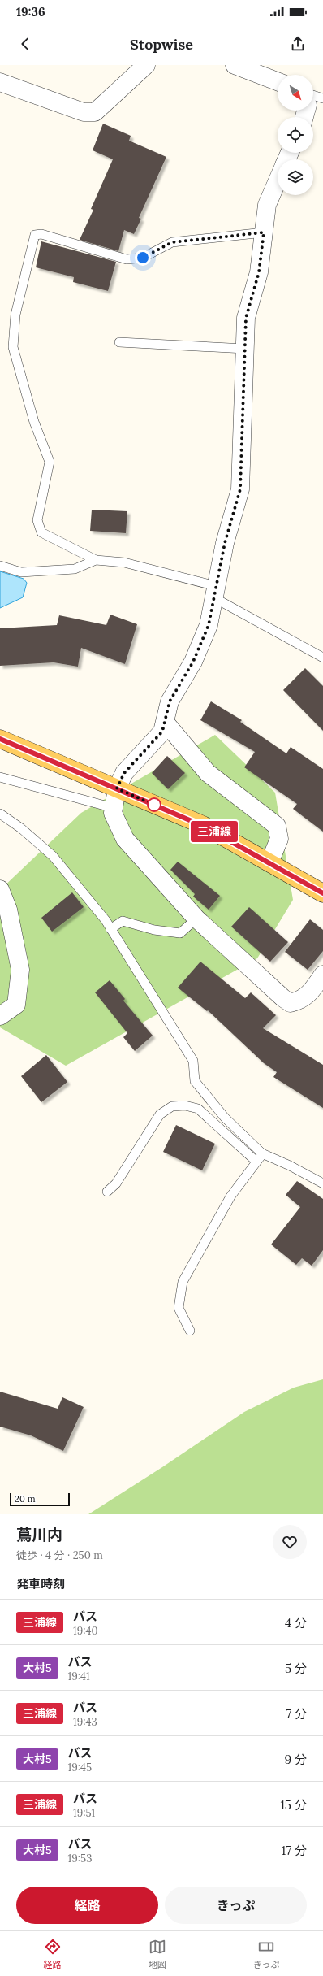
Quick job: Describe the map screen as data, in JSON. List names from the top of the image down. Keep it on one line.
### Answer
{"lines":["bus line 三浦線"],"scale_bar":"20 m","north":"bottom right","page":{"status":"19:36","header":"Stopwise","on_map":"三浦線","scale":"20 m","heading":[["蔦川内","徒歩 · 4 分 · 250 m"],"発車時刻"],"list":[{"mark":"三浦線","name":"バス","note":"19:40","value":"4 分"},{"mark":"大村5","name":"バス","note":"19:41","value":"5 分"},{"mark":"三浦線","name":"バス","note":"19:43","value":"7 分"},{"mark":"大村5","name":"バス","note":"19:45","value":"9 分"},{"mark":"三浦線","name":"バス","note":"19:51","value":"15 分"},{"mark":"大村5","name":"バス","note":"19:53","value":"17 分"}],"buttons":["経路","きっぷ"],"tabs":["経路","地図","きっぷ"]}}
